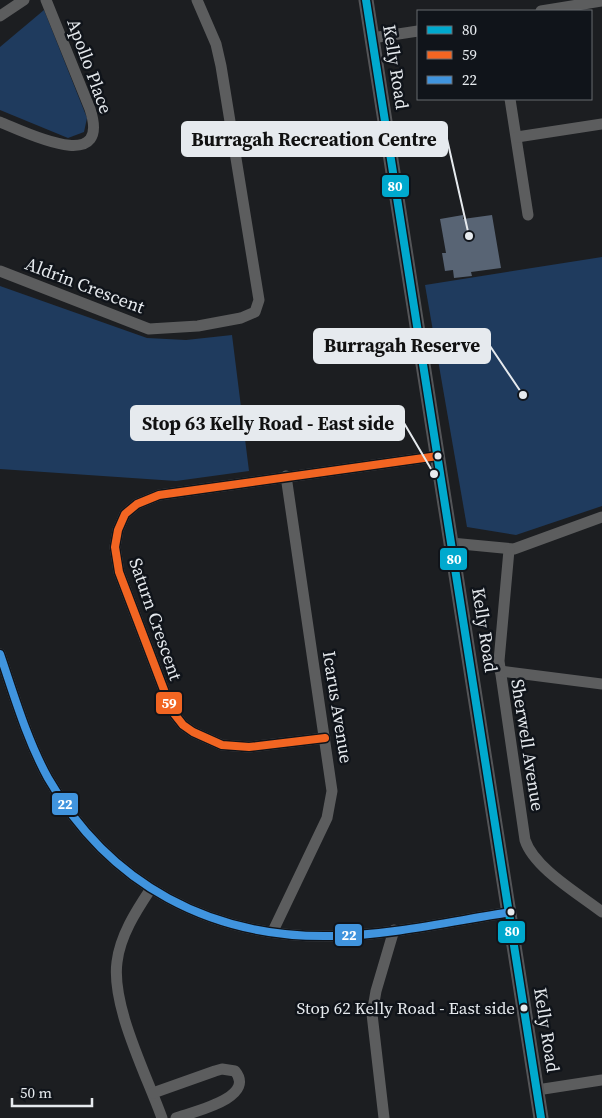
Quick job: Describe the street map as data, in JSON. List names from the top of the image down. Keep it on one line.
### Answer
{"streets":{"street":["Apollo Place","Kelly Road","Aldrin Crescent","Saturn Crescent","Icarus Avenue","Sherwell Avenue"]},"crossings":[["Kelly Road","Saturn Crescent"],["Saturn Crescent","Icarus Avenue"]],"places":["Burragah Recreation Centre","Burragah Reserve","Stop 63 Kelly Road - East side","Stop 62 Kelly Road - East side"],"lines":["transit line 80","transit line 59","transit line 22"],"legend":["80","59","22"],"scale_bar":"50 m"}
